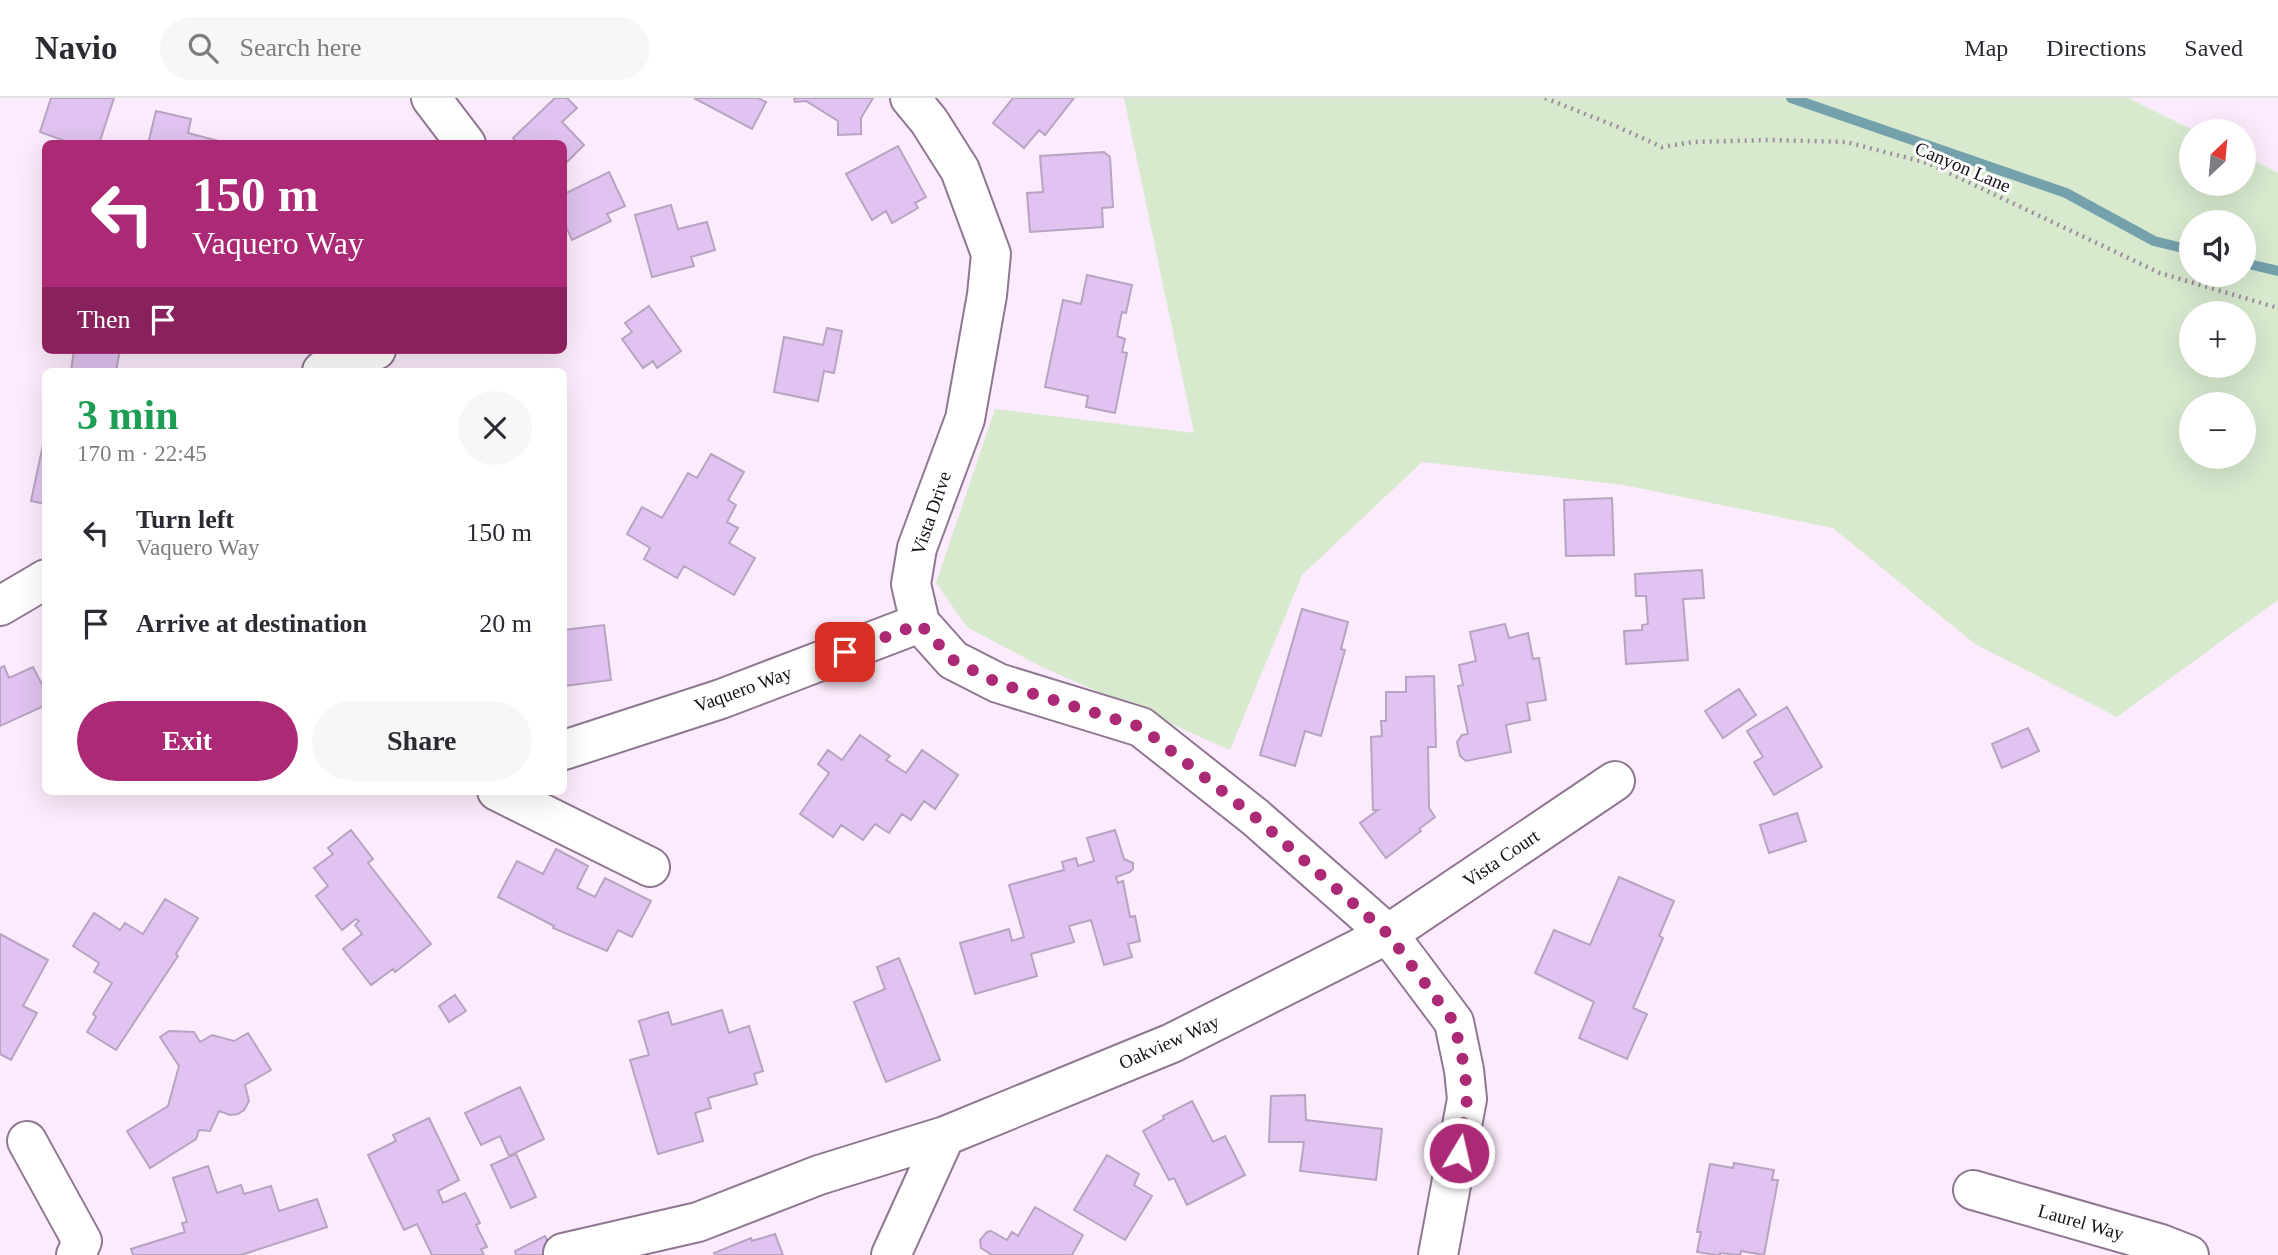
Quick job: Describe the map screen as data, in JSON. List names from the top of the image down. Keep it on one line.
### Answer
{"streets":{"street":["Vista Drive","Vaquero Way","Vista Court","Oakview Way","Laurel Way"],"path":["Canyon Lane"]},"crossings":[["Vista Drive","Vaquero Way"],["Vista Drive","Vista Court"],["Vista Drive","Oakview Way"],["Vista Court","Oakview Way"]],"north":"top right","page":{"header":"Navio","search":"Search here","nav":["Map","Directions","Saved"],"map_buttons":["+","−"],"turn":["150 m","Vaquero Way"],"then":"Then","heading":["3 min","170 m · 22:45"],"list":[{"name":"Turn left","note":"Vaquero Way","value":"150 m"},{"name":"Arrive at destination","value":"20 m"}],"buttons":["Exit","Share"]}}
